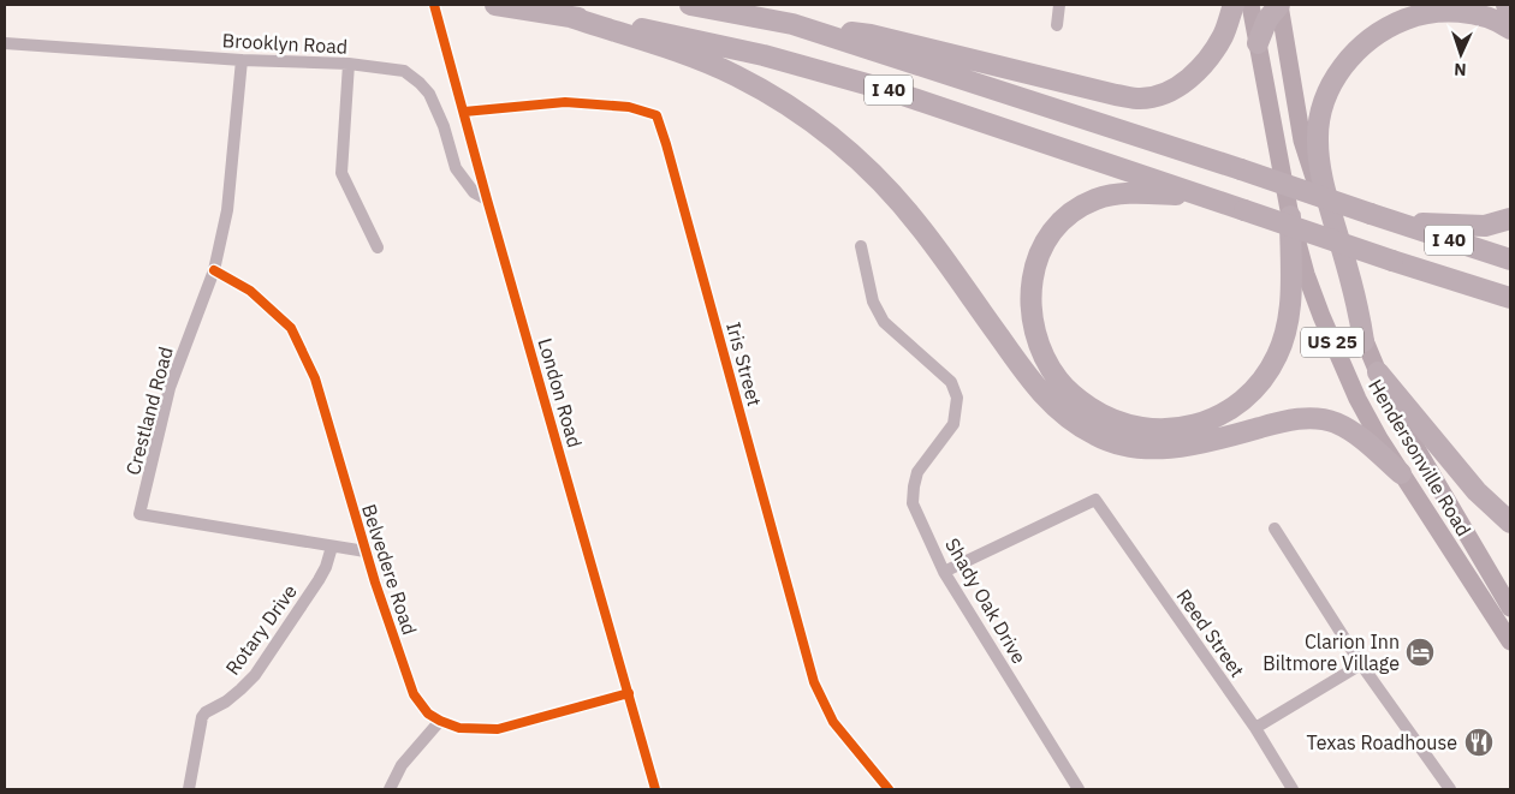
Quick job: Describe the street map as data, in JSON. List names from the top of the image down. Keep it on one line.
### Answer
{"streets":{"highway":["I 40"],"main road":["US 25","Hendersonville Road"],"street":["Brooklyn Road","Iris Street","London Road","Crestland Road","Belvedere Road","Shady Oak Drive","Rotary Drive","Reed Street"]},"crossings":[["Brooklyn Road","London Road"],["Brooklyn Road","Crestland Road"],["Iris Street","London Road"],["London Road","Belvedere Road"],["Crestland Road","Belvedere Road"],["Crestland Road","Rotary Drive"],["Shady Oak Drive","Reed Street"]],"places":{"hotel":["Clarion Inn Biltmore Village"],"restaurant":["Texas Roadhouse"]},"north":"bottom"}
